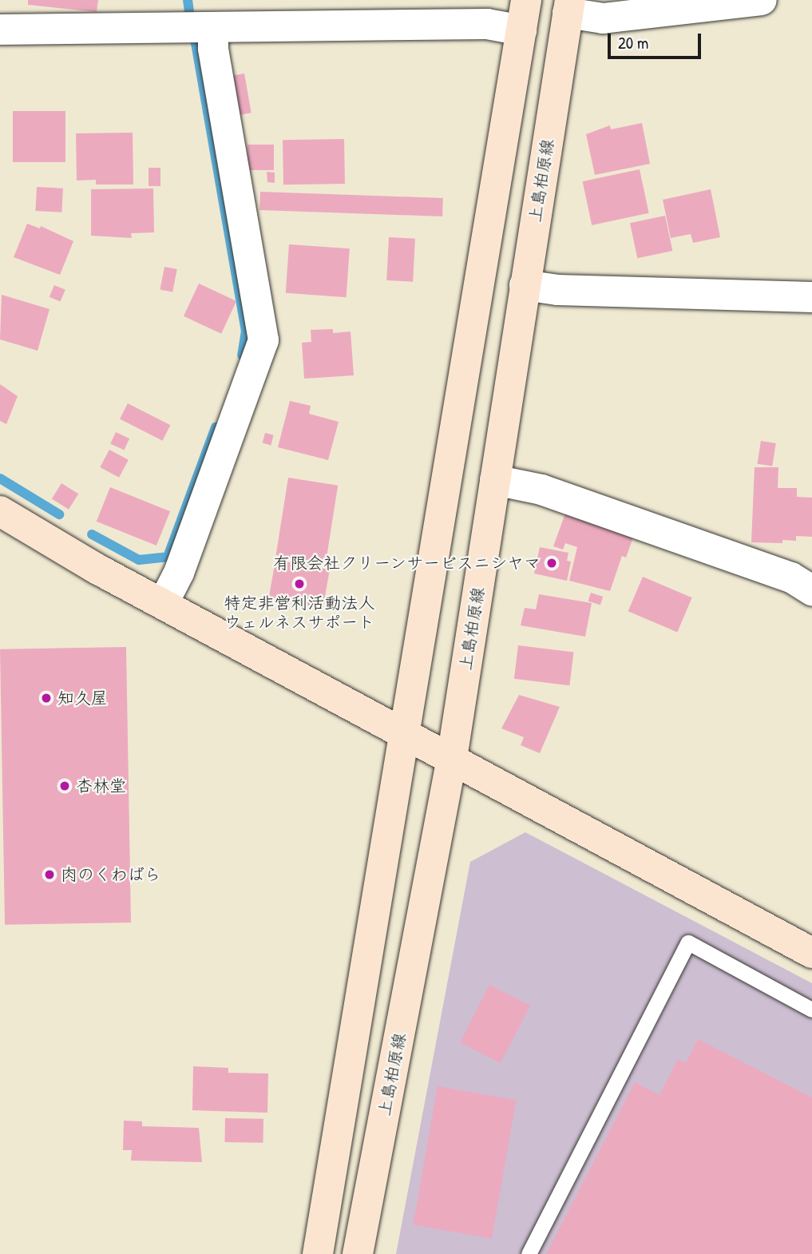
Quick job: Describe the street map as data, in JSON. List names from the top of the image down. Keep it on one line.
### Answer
{"streets":{"street":["上島柏原線"]},"places":["有限会社クリーンサービスニシヤマ","特定非営利活動法人 ウェルネスサポート","知久屋","杏林堂","肉のくわばら"],"scale_bar":"20 m"}
